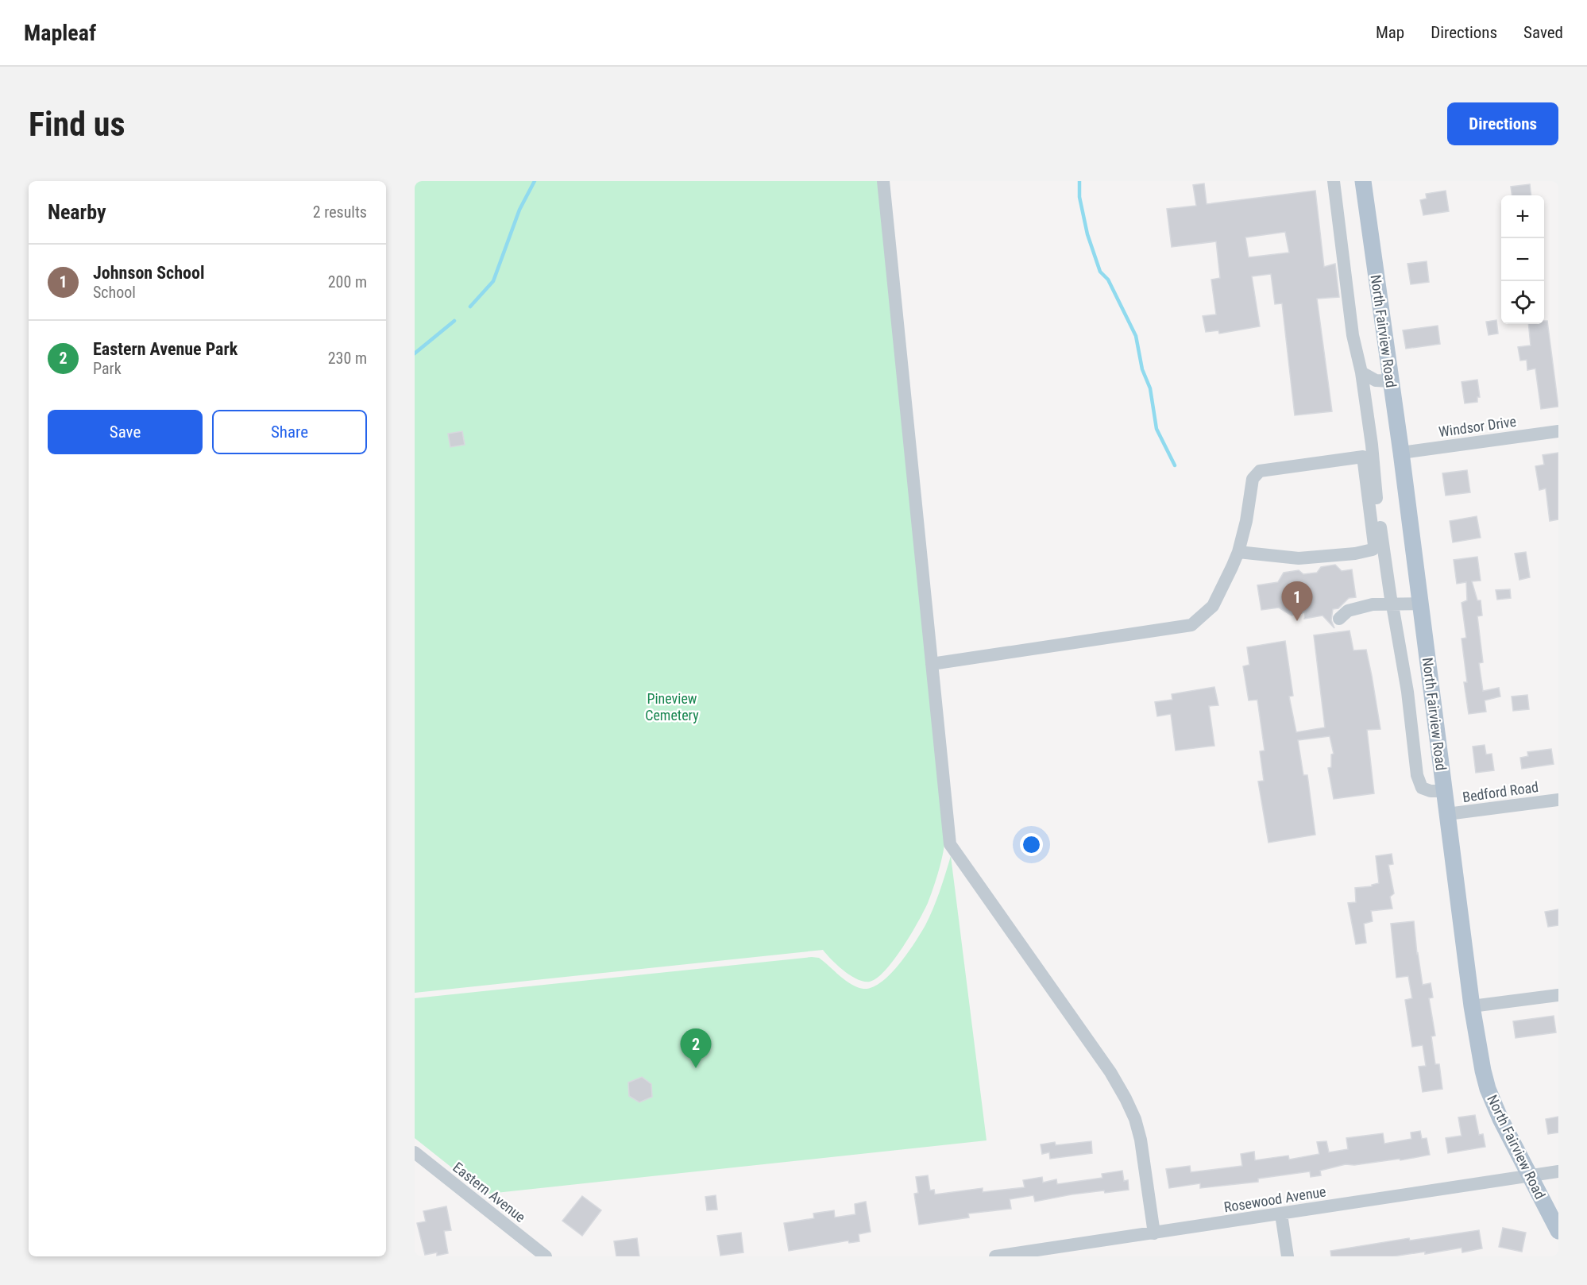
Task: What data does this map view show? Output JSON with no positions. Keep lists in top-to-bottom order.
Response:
{
  "streets": {
    "main road": ["North Fairview Road"],
    "street": [
      "Windsor Drive",
      "Bedford Road",
      "Eastern Avenue",
      "Rosewood Avenue"
    ]
  },
  "crossings": [
    ["North Fairview Road", "Windsor Drive"],
    ["North Fairview Road", "Bedford Road"],
    ["North Fairview Road", "Rosewood Avenue"]
  ],
  "parks": ["Pineview Cemetery"],
  "page": {
    "header": "Mapleaf",
    "nav": ["Map", "Directions", "Saved"],
    "buttons": [
      "Directions",
      ["Save", "Share"]
    ],
    "title": "Find us",
    "heading": ["Nearby", "2 results"],
    "map_buttons": ["+", "−"],
    "list": [
      {
        "mark": "1",
        "name": "Johnson School",
        "note": "School",
        "value": "200 m"
      },
      {
        "mark": "2",
        "name": "Eastern Avenue Park",
        "note": "Park",
        "value": "230 m"
      }
    ],
    "pins": ["1", "2"]
  }
}
